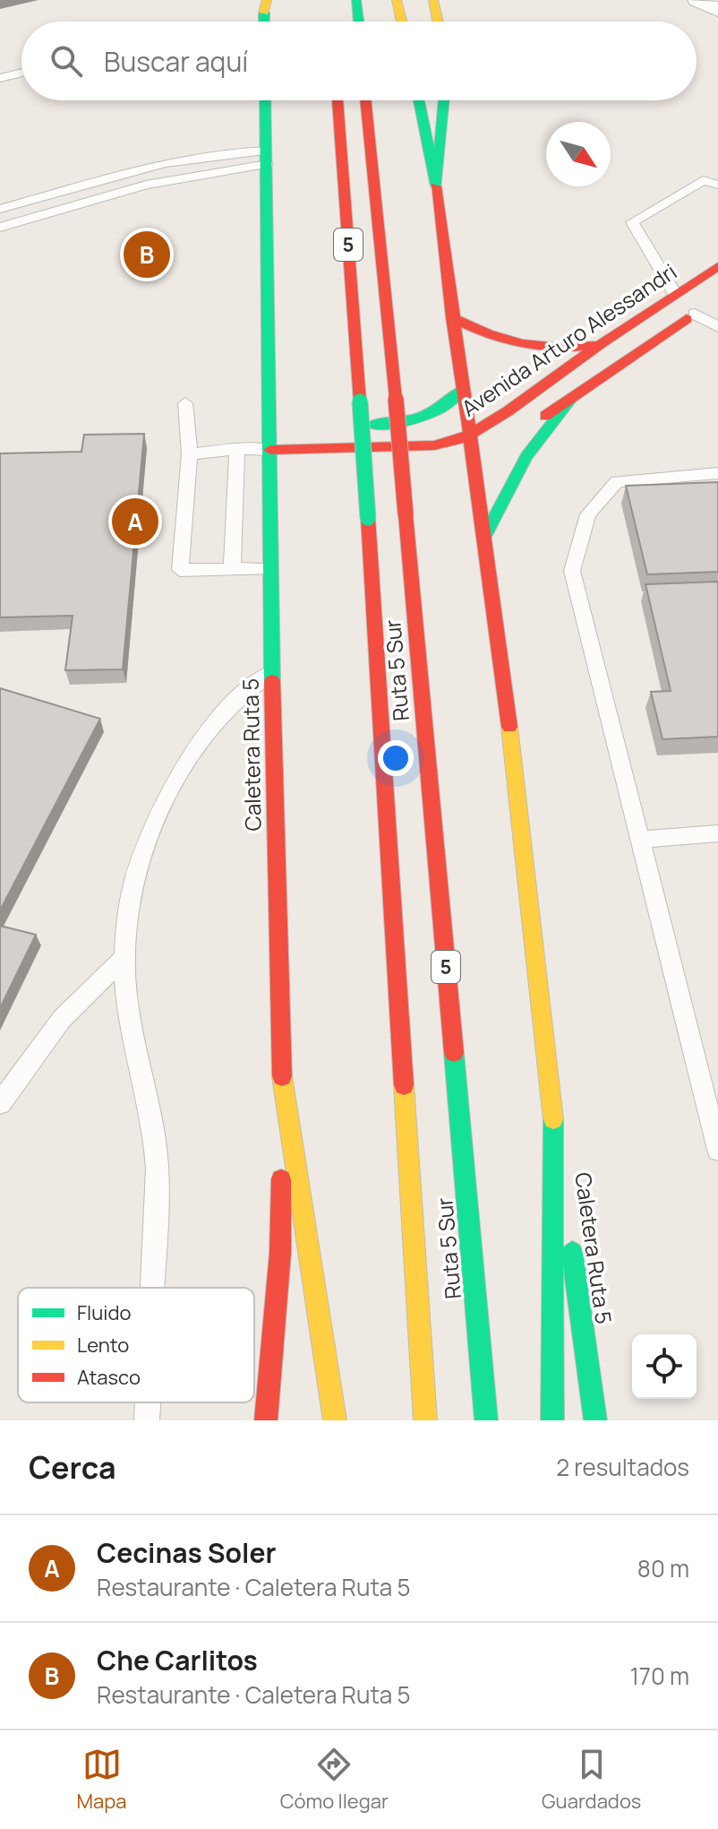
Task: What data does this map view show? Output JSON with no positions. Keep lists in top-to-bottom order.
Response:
{
  "streets": {
    "main road": [
      "5",
      "Avenida Arturo Alessandri",
      "Ruta 5 Sur",
      "Caletera Ruta 5"
    ]
  },
  "crossings": [
    ["Avenida Arturo Alessandri", "Caletera Ruta 5"]
  ],
  "legend": ["Fluido", "Lento", "Atasco"],
  "north": "bottom right",
  "page": {
    "search": "Buscar aquí",
    "pins": ["B", "A"],
    "heading": ["Cerca", "2 resultados"],
    "list": [
      {
        "mark": "A",
        "name": "Cecinas Soler",
        "note": "Restaurante · Caletera Ruta 5",
        "value": "80 m"
      },
      {
        "mark": "B",
        "name": "Che Carlitos",
        "note": "Restaurante · Caletera Ruta 5",
        "value": "170 m"
      }
    ],
    "nav": ["Mapa", "Cómo llegar", "Guardados"]
  }
}
